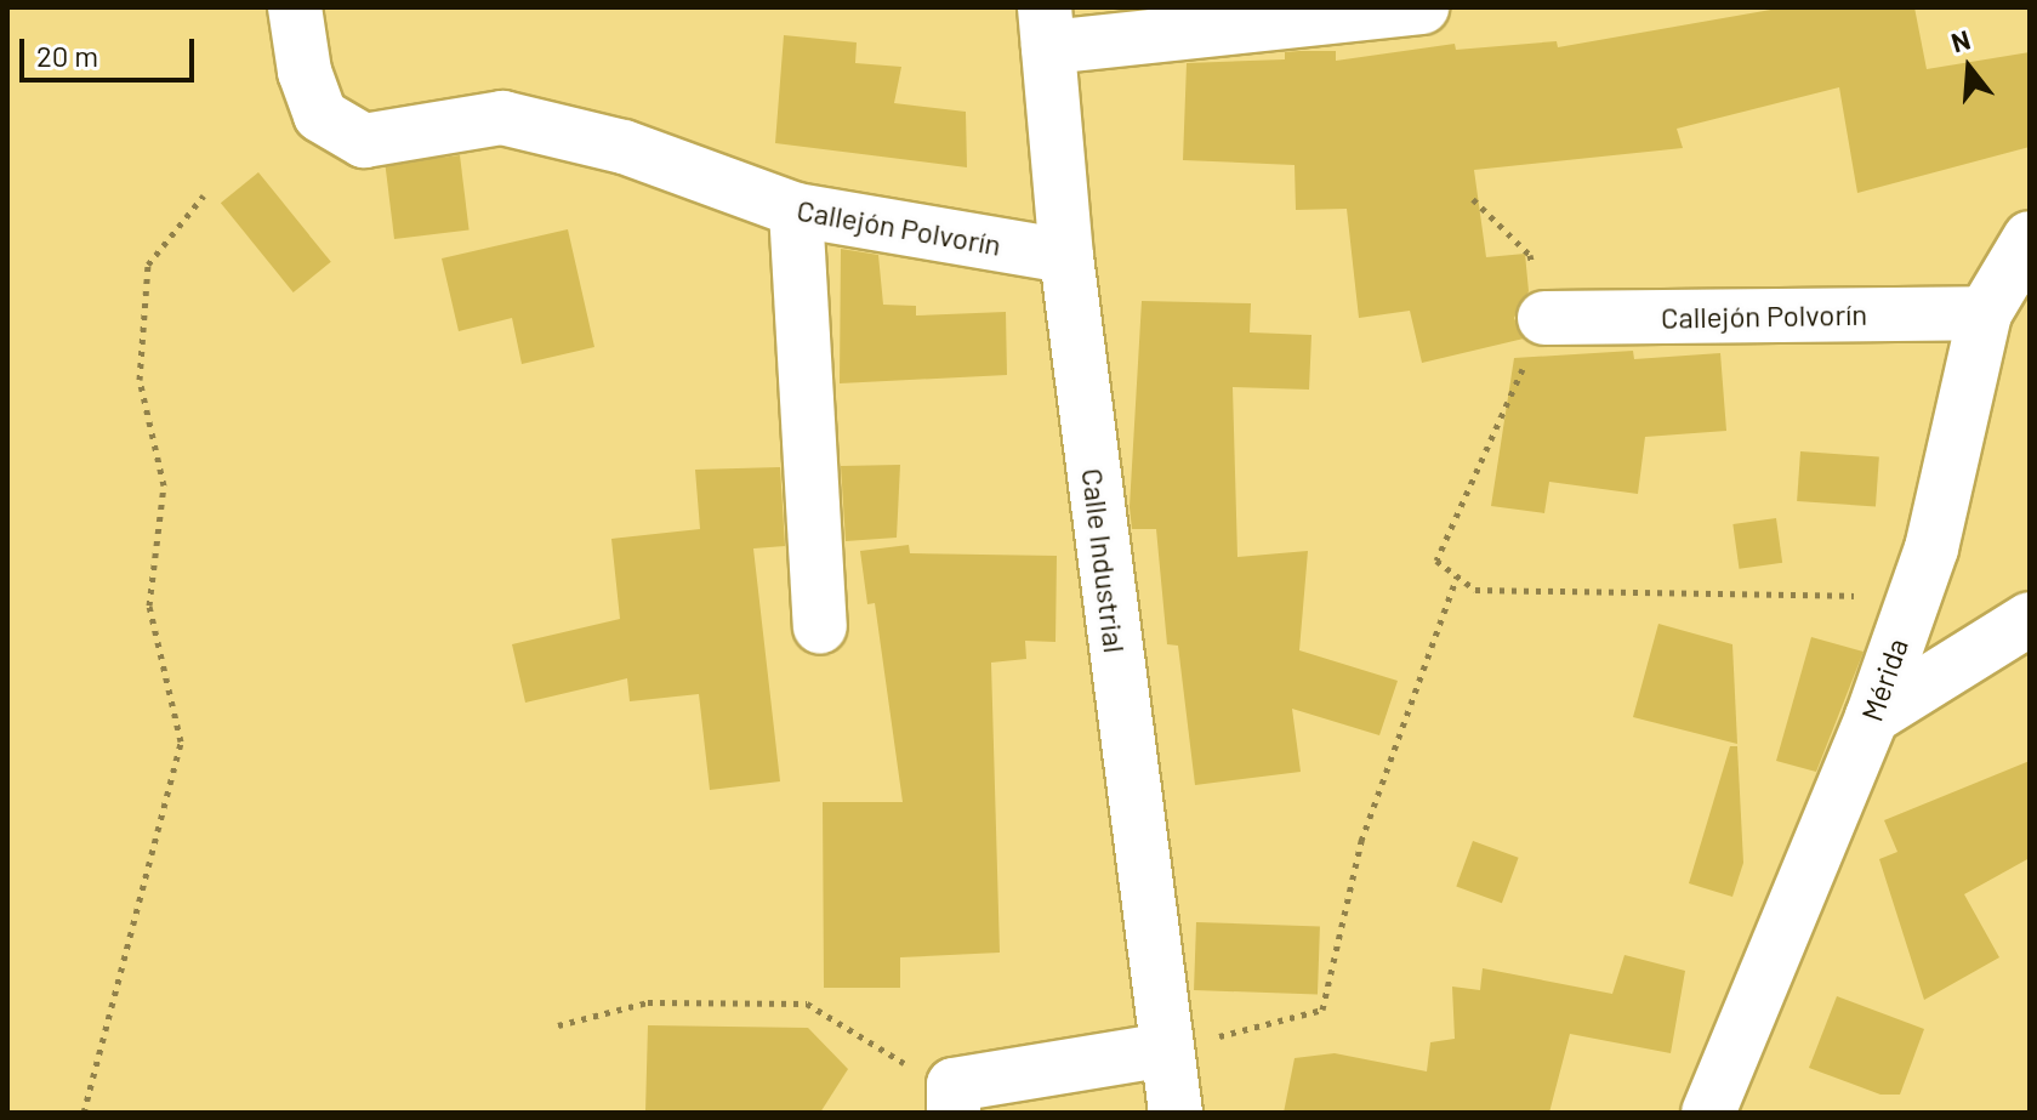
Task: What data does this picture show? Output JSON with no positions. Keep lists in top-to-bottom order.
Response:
{
  "streets": {
    "street": ["Callejón Polvorín", "Calle Industrial", "Mérida"]
  },
  "crossings": [
    ["Callejón Polvorín", "Calle Industrial"],
    ["Callejón Polvorín", "Mérida"]
  ],
  "scale_bar": "20 m",
  "north": "top"
}
